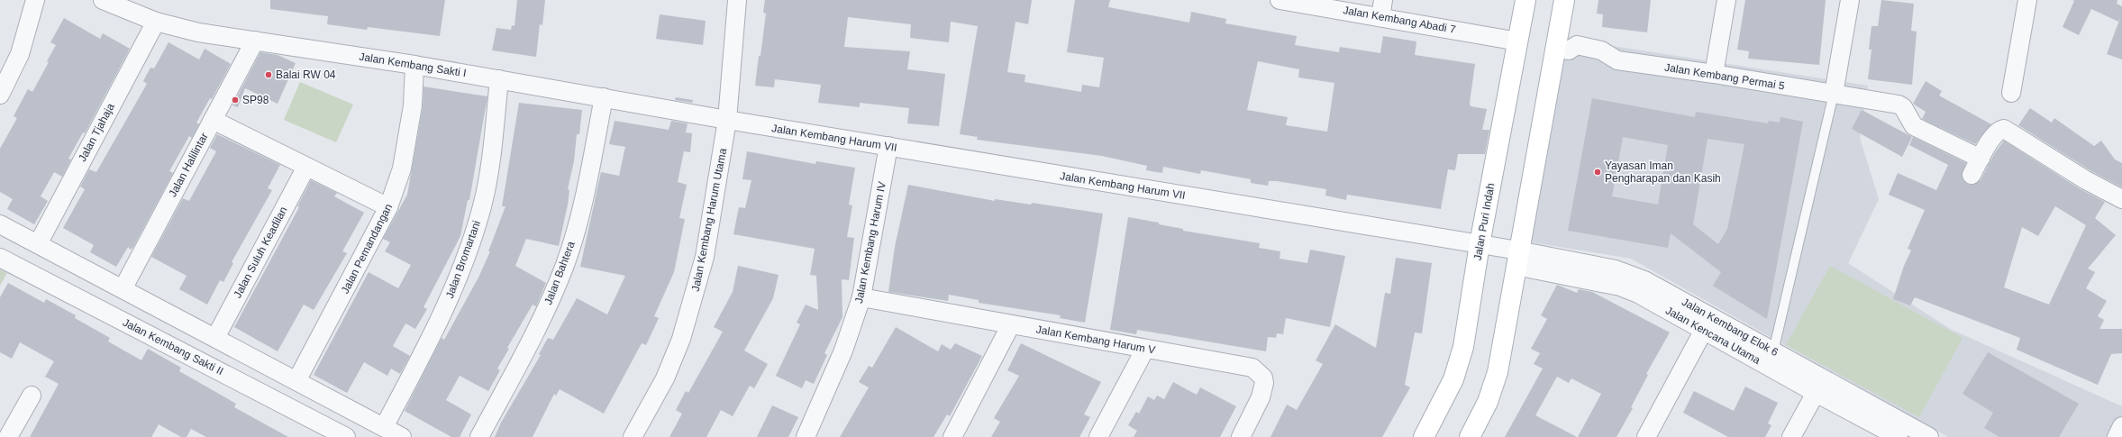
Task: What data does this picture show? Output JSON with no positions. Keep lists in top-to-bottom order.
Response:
{
  "streets": {
    "main road": ["Jalan Puri Indah"],
    "street": [
      "Jalan Kembang Abadi 7",
      "Jalan Kembang Sakti I",
      "Jalan Kembang Permai 5",
      "Jalan Tjahaja",
      "Jalan Kembang Harum VII",
      "Jalan Halilintar",
      "Jalan Kembang Harum Utama",
      "Jalan Kembang Harum IV",
      "Jalan Pemandangan",
      "Jalan Suluh Keadilan",
      "Jalan Bromartani",
      "Jalan Bahtera",
      "Jalan Kembang Elok 6",
      "Jalan Kencana Utama",
      "Jalan Kembang Harum V",
      "Jalan Kembang Sakti II"
    ]
  },
  "crossings": [
    ["Jalan Kembang Abadi 7", "Jalan Puri Indah"],
    ["Jalan Kembang Sakti I", "Jalan Tjahaja"],
    ["Jalan Kembang Sakti I", "Jalan Kembang Harum VII"],
    ["Jalan Kembang Sakti I", "Jalan Halilintar"],
    ["Jalan Kembang Sakti I", "Jalan Kembang Harum Utama"],
    ["Jalan Kembang Sakti I", "Jalan Pemandangan"],
    ["Jalan Kembang Sakti I", "Jalan Bromartani"],
    ["Jalan Kembang Sakti I", "Jalan Bahtera"],
    ["Jalan Kembang Harum VII", "Jalan Kembang Harum Utama"],
    ["Jalan Kembang Harum VII", "Jalan Puri Indah"],
    ["Jalan Kembang Harum VII", "Jalan Kembang Harum IV"],
    ["Jalan Kembang Harum VII", "Jalan Kembang Elok 6"],
    ["Jalan Kembang Harum IV", "Jalan Kembang Harum V"],
    ["Jalan Kembang Elok 6", "Jalan Kencana Utama"]
  ],
  "places": ["Balai RW 04", "SP98", "Yayasan Iman Pengharapan dan Kasih"]
}
